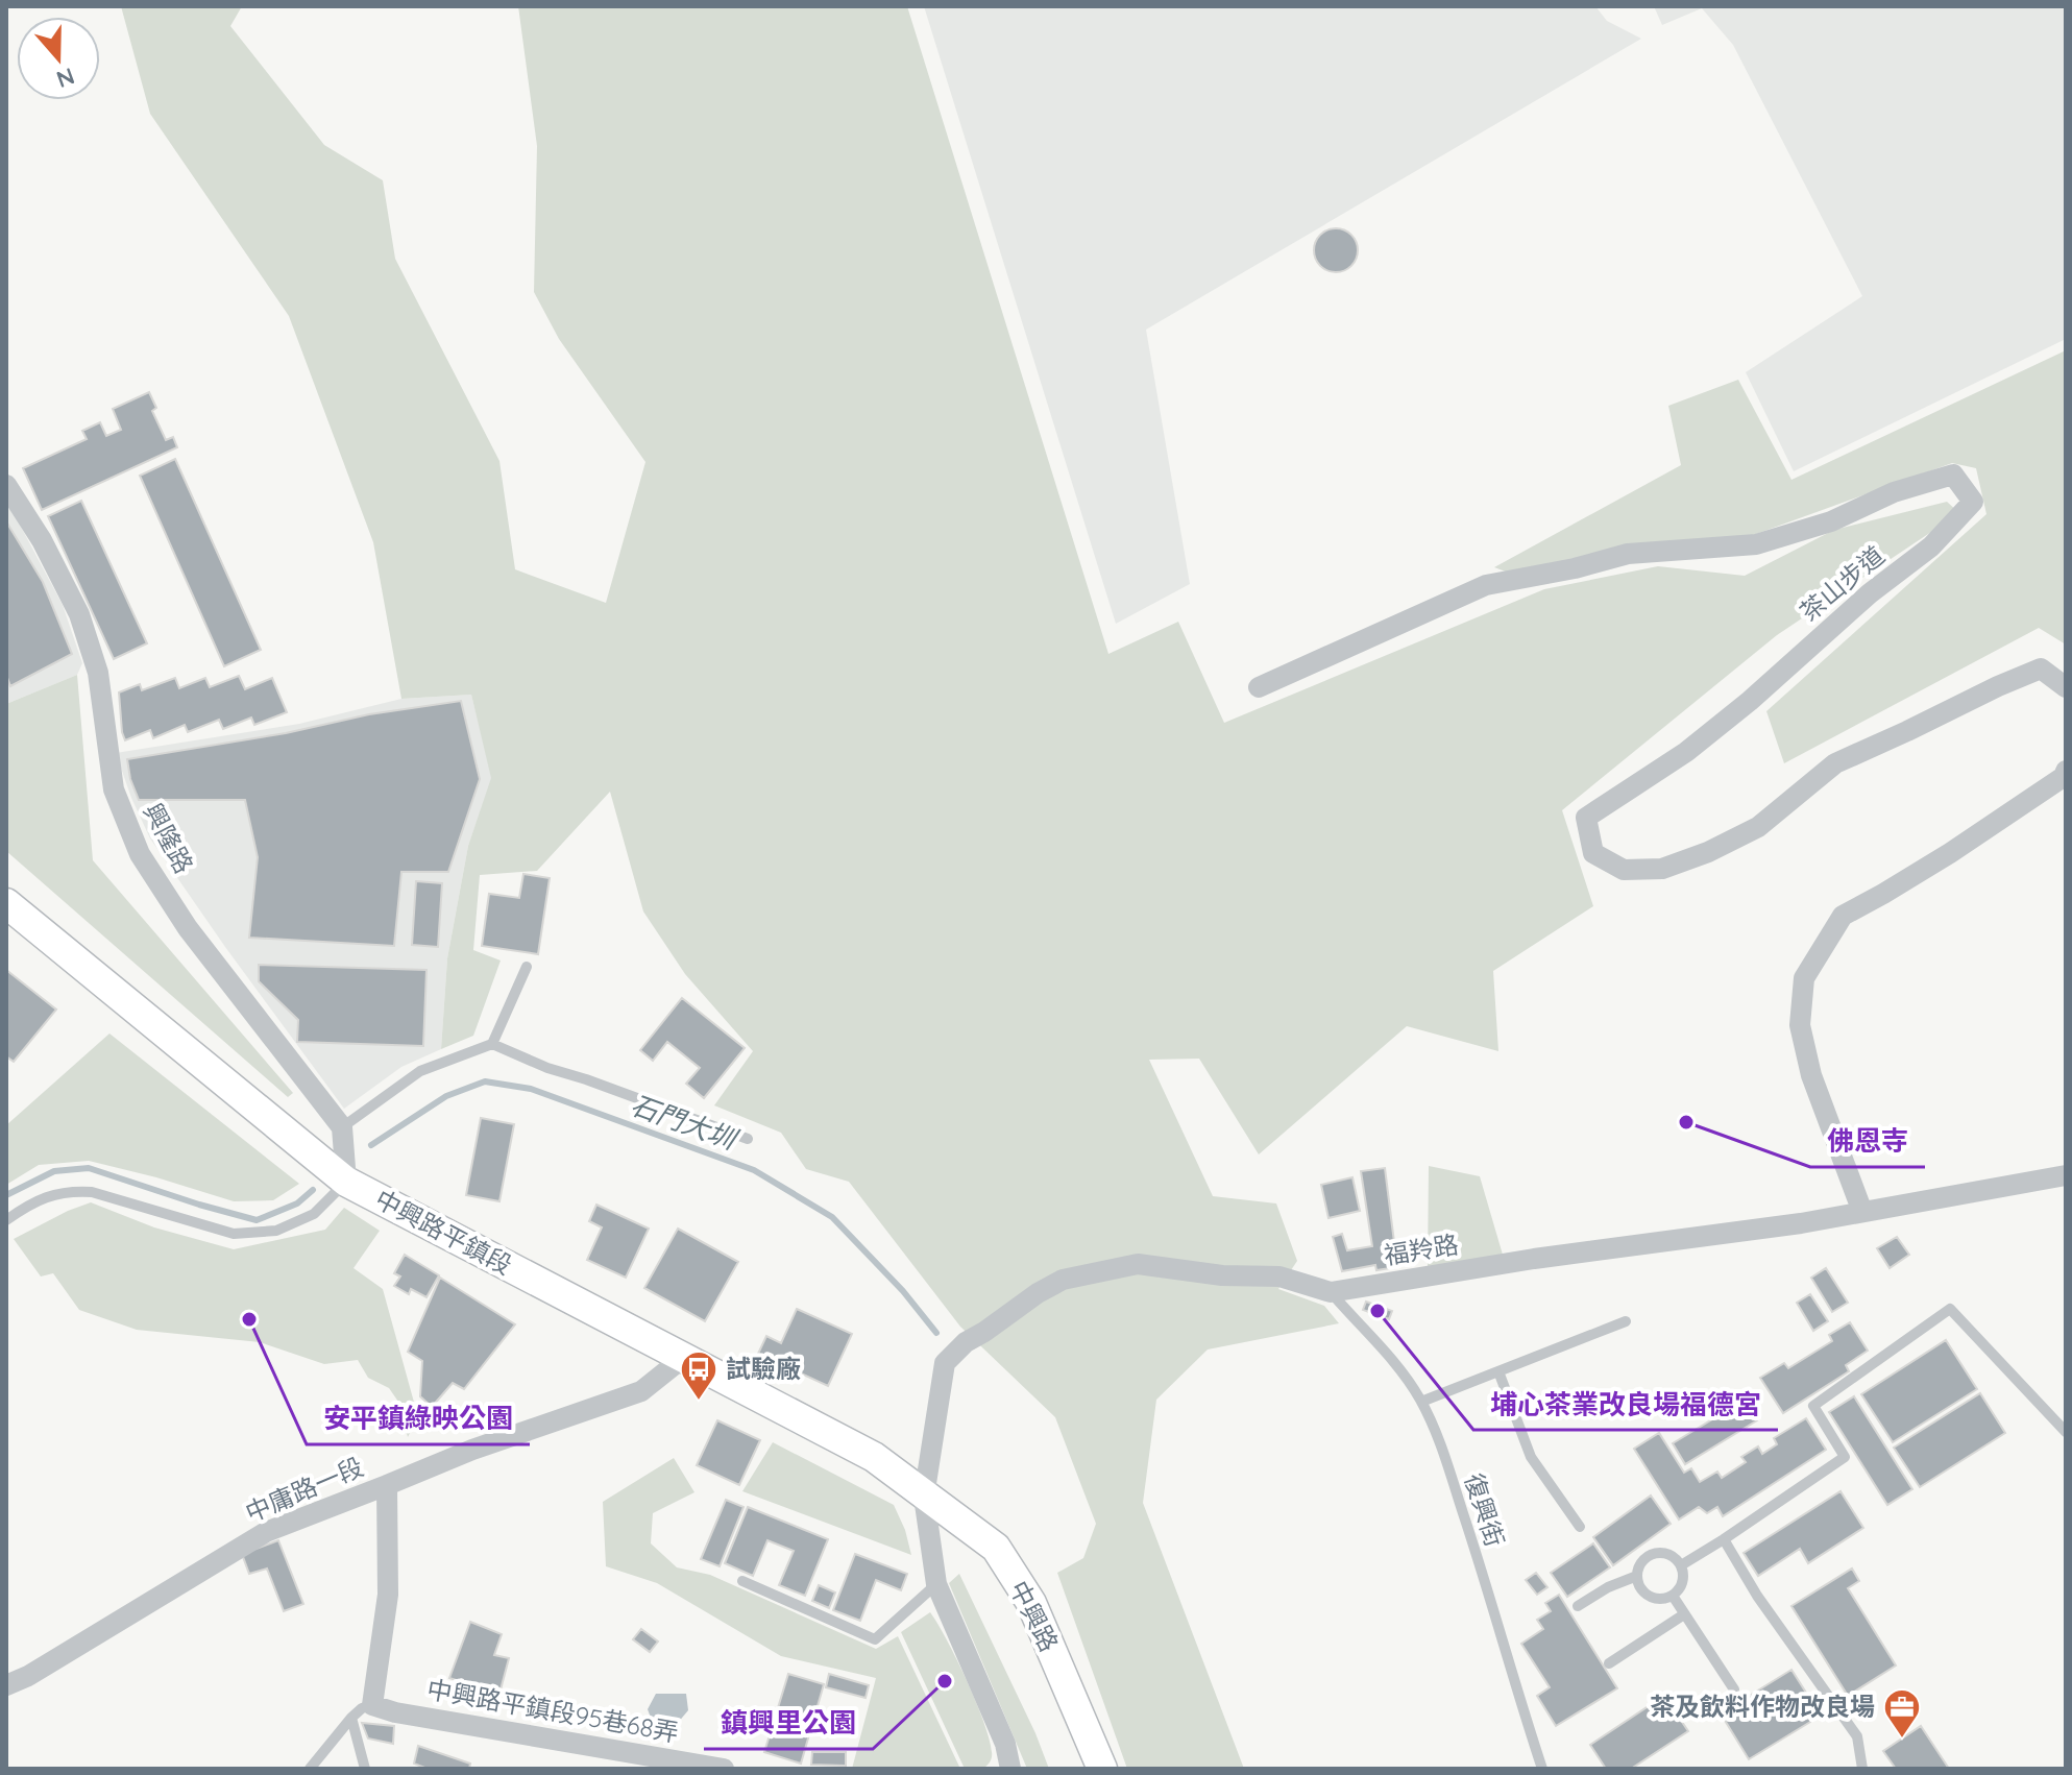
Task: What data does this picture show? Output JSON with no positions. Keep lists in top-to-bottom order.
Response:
{
  "streets": {
    "street": [
      "茶山步道",
      "興隆路",
      "中興路平鎮段",
      "福羚路",
      "中庸路一段",
      "中興路",
      "中興路平鎮段95巷68弄"
    ],
    "lane": ["復興街"]
  },
  "crossings": [
    ["中興路平鎮段", "福羚路"],
    ["中興路平鎮段", "中庸路一段"],
    ["中興路平鎮段", "中興路"],
    ["福羚路", "復興街"],
    ["福羚路", "中興路"]
  ],
  "water": ["石門大圳"],
  "places": {
    "other": [
      "佛恩寺",
      "埔心茶業改良場福德宮",
      "安平鎮綠映公園",
      "鎮興里公園"
    ],
    "bus stop": ["試驗廠"],
    "office": ["茶及飲料作物改良場"]
  },
  "north": "bottom"
}
